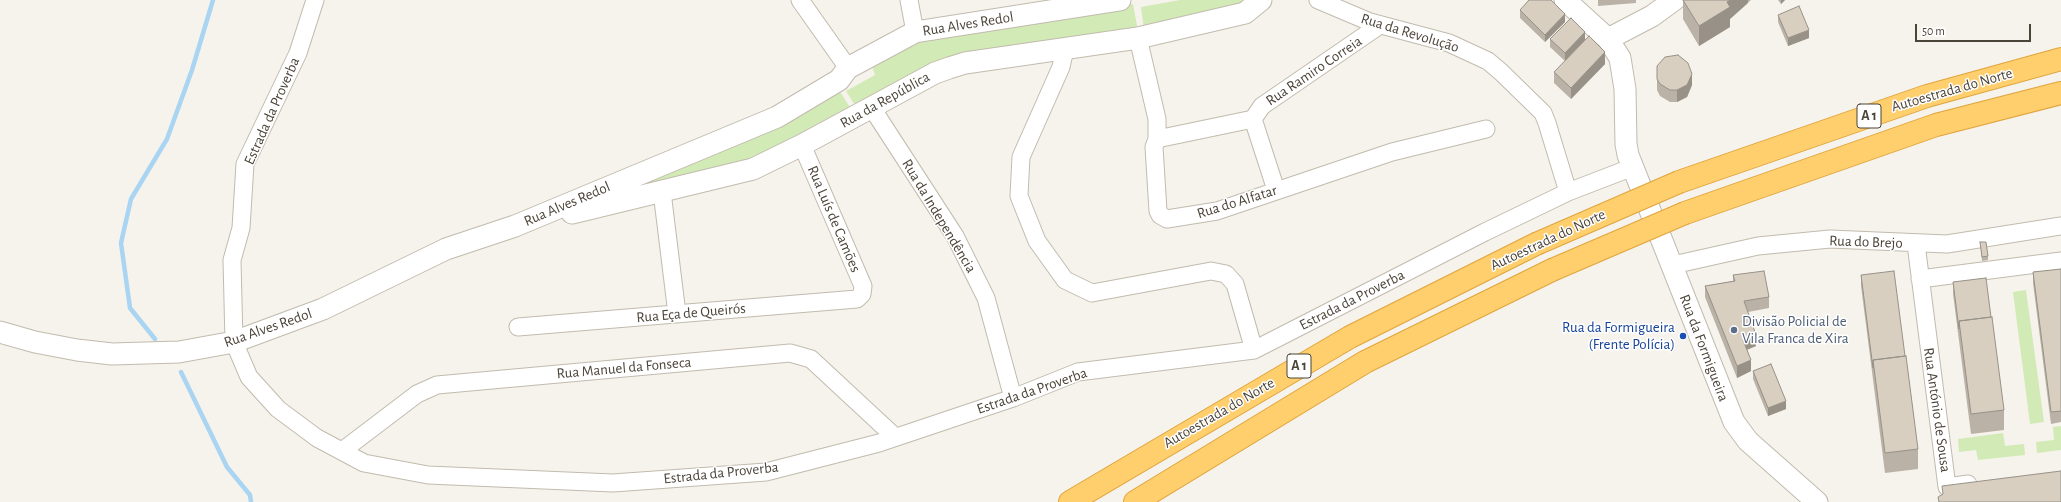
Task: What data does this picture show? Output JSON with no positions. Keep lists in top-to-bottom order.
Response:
{
  "streets": {
    "highway": ["Autoestrada do Norte", "A 1"],
    "street": [
      "Rua Alves Redol",
      "Rua da Revolução",
      "Rua Ramiro Correia",
      "Rua da República",
      "Estrada da Proverba",
      "Rua do Alfatar",
      "Rua da Independência",
      "Rua Luís de Camões",
      "Rua do Brejo",
      "Rua Eça de Queirós",
      "Rua da Formigueira",
      "Rua Manuel da Fonseca",
      "Rua António de Sousa"
    ]
  },
  "crossings": [
    ["Rua Alves Redol", "Rua da República"],
    ["Rua Alves Redol", "Estrada da Proverba"],
    ["Rua da Revolução", "Rua Ramiro Correia"],
    ["Rua da Revolução", "Estrada da Proverba"],
    ["Rua Ramiro Correia", "Rua do Alfatar"],
    ["Rua da República", "Rua do Alfatar"],
    ["Rua da República", "Rua da Independência"],
    ["Rua da República", "Rua Luís de Camões"],
    ["Estrada da Proverba", "Rua da Independência"],
    ["Estrada da Proverba", "Rua da Formigueira"],
    ["Estrada da Proverba", "Rua Manuel da Fonseca"],
    ["Rua Luís de Camões", "Rua Eça de Queirós"],
    ["Rua do Brejo", "Rua da Formigueira"],
    ["Rua do Brejo", "Rua António de Sousa"]
  ],
  "places": ["Divisão Policial de Vila Franca de Xira", "Rua da Formigueira (Frente Polícia)"],
  "scale_bar": "50 m"
}
